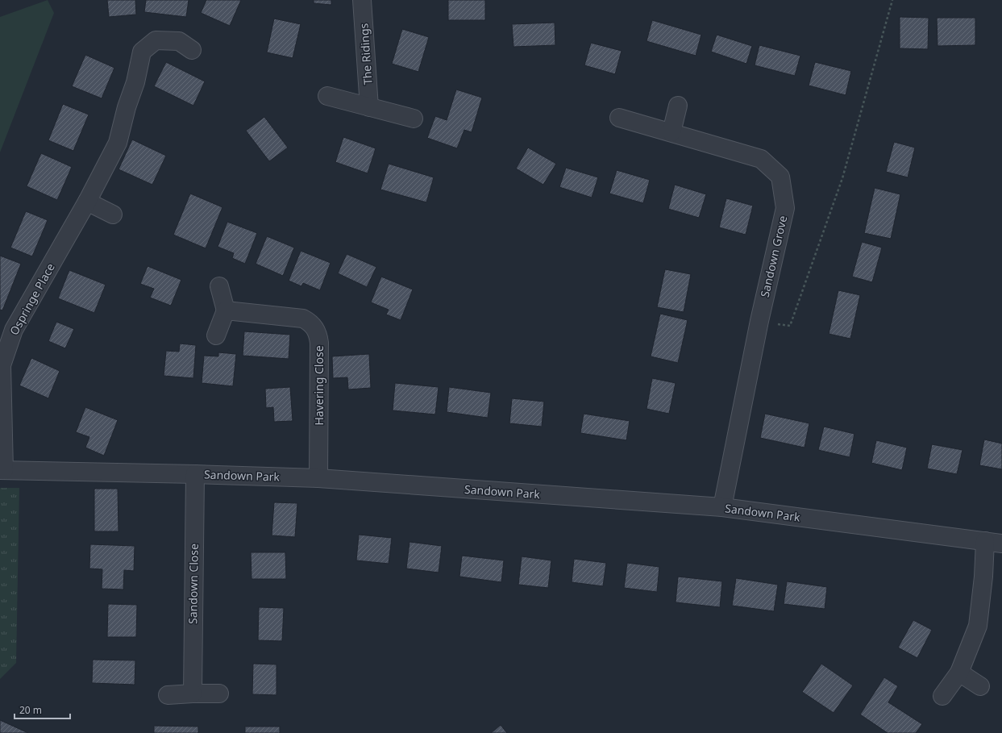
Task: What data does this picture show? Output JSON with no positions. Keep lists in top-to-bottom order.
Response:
{
  "streets": {
    "street": [
      "The Ridings",
      "Sandown Grove",
      "Ospringe Place",
      "Havering Close",
      "Sandown Park",
      "Sandown Close"
    ]
  },
  "crossings": [
    ["Sandown Grove", "Sandown Park"],
    ["Ospringe Place", "Sandown Park"],
    ["Havering Close", "Sandown Park"],
    ["Sandown Park", "Sandown Close"]
  ],
  "scale_bar": "20 m"
}
